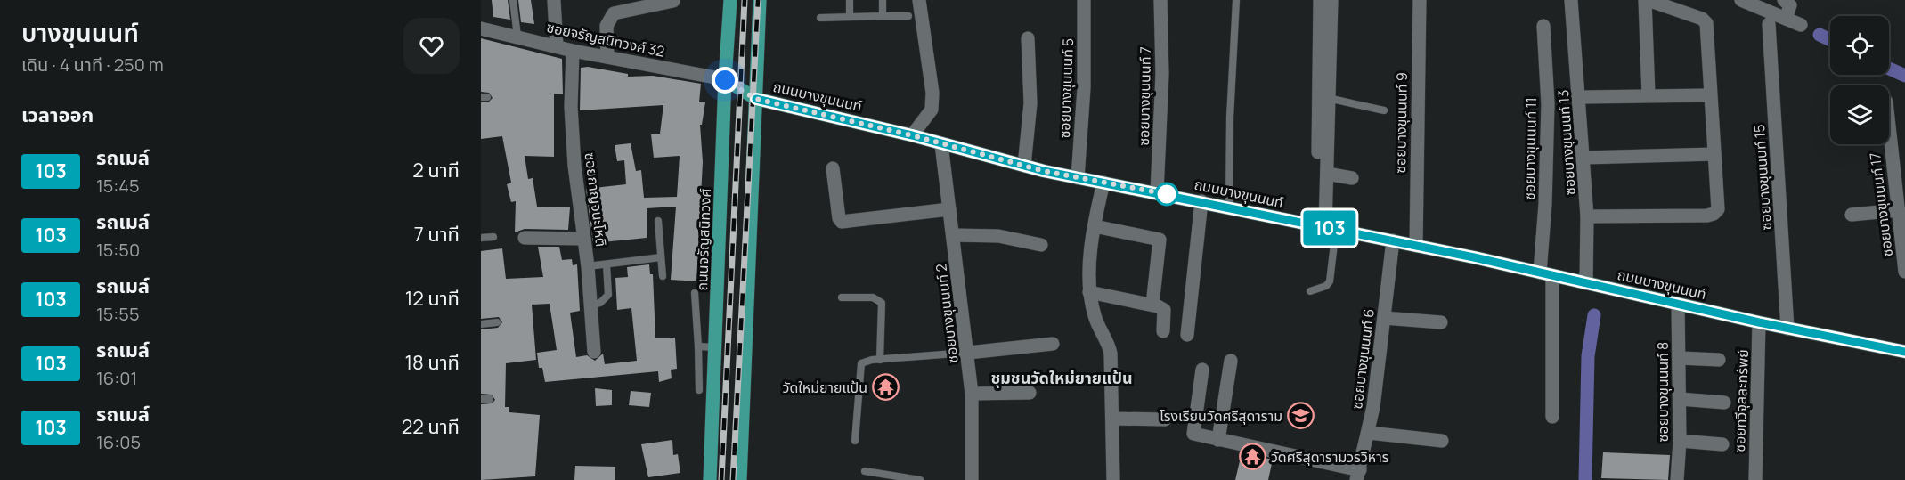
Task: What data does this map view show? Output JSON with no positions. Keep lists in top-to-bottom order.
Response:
{
  "streets": {
    "main road": ["ถนนจรัญสนิทวงศ์"],
    "street": [
      "ซอยจรัญสนิทวงศ์ 32",
      "ซอยบางขุนนนท์ 5",
      "ถนนบางขุนนนท์",
      "ซอยบางขุนนนท์ 7",
      "ซอยบางขุนนนท์ 9",
      "ซอยบางขุนนนท์ 13",
      "ซอยบางขุนนนท์ 11",
      "ซอยบางขุนนนท์ 15",
      "ซอยกาญจนะโหติ",
      "ซอยบางขุนนนท์ 17",
      "ซอยบางขุนนนท์ 2",
      "ซอยบางขุนนนท์ 6",
      "ซอยบางขุนนนท์ 8",
      "ซอยทวีจุลละทรัพย์"
    ]
  },
  "crossings": [
    ["ซอยจรัญสนิทวงศ์ 32", "ซอยกาญจนะโหติ"],
    ["ซอยจรัญสนิทวงศ์ 32", "ถนนจรัญสนิทวงศ์"],
    ["ซอยบางขุนนนท์ 5", "ถนนบางขุนนนท์"],
    ["ถนนบางขุนนนท์", "ซอยบางขุนนนท์ 7"],
    ["ถนนบางขุนนนท์", "ซอยบางขุนนนท์ 9"],
    ["ถนนบางขุนนนท์", "ซอยบางขุนนนท์ 13"],
    ["ถนนบางขุนนนท์", "ซอยบางขุนนนท์ 11"],
    ["ถนนบางขุนนนท์", "ซอยบางขุนนนท์ 15"],
    ["ถนนบางขุนนนท์", "ซอยบางขุนนนท์ 2"],
    ["ถนนบางขุนนนท์", "ซอยบางขุนนนท์ 6"],
    ["ถนนบางขุนนนท์", "ซอยบางขุนนนท์ 8"],
    ["ถนนบางขุนนนท์", "ซอยทวีจุลละทรัพย์"]
  ],
  "districts": ["ชุมชนวัดใหม่ยายแป้น"],
  "places": {
    "temple": ["วัดใหม่ยายแป้น", "วัดศรีสุดารามวรวิหาร"],
    "school or university": ["โรงเรียนวัดศรีสุดาราม"]
  },
  "lines": ["bus line 103"],
  "page": {
    "heading": [
      ["บางขุนนนท์", "เดิน · 4 นาที · 250 m"],
      "เวลาออก"
    ],
    "on_map": "103",
    "list": [
      {
        "mark": "103",
        "name": "รถเมล์",
        "note": "15:45",
        "value": "2 นาที"
      },
      {
        "mark": "103",
        "name": "รถเมล์",
        "note": "15:50",
        "value": "7 นาที"
      },
      {
        "mark": "103",
        "name": "รถเมล์",
        "note": "15:55",
        "value": "12 นาที"
      },
      {
        "mark": "103",
        "name": "รถเมล์",
        "note": "16:01",
        "value": "18 นาที"
      },
      {
        "mark": "103",
        "name": "รถเมล์",
        "note": "16:05",
        "value": "22 นาที"
      }
    ]
  }
}
